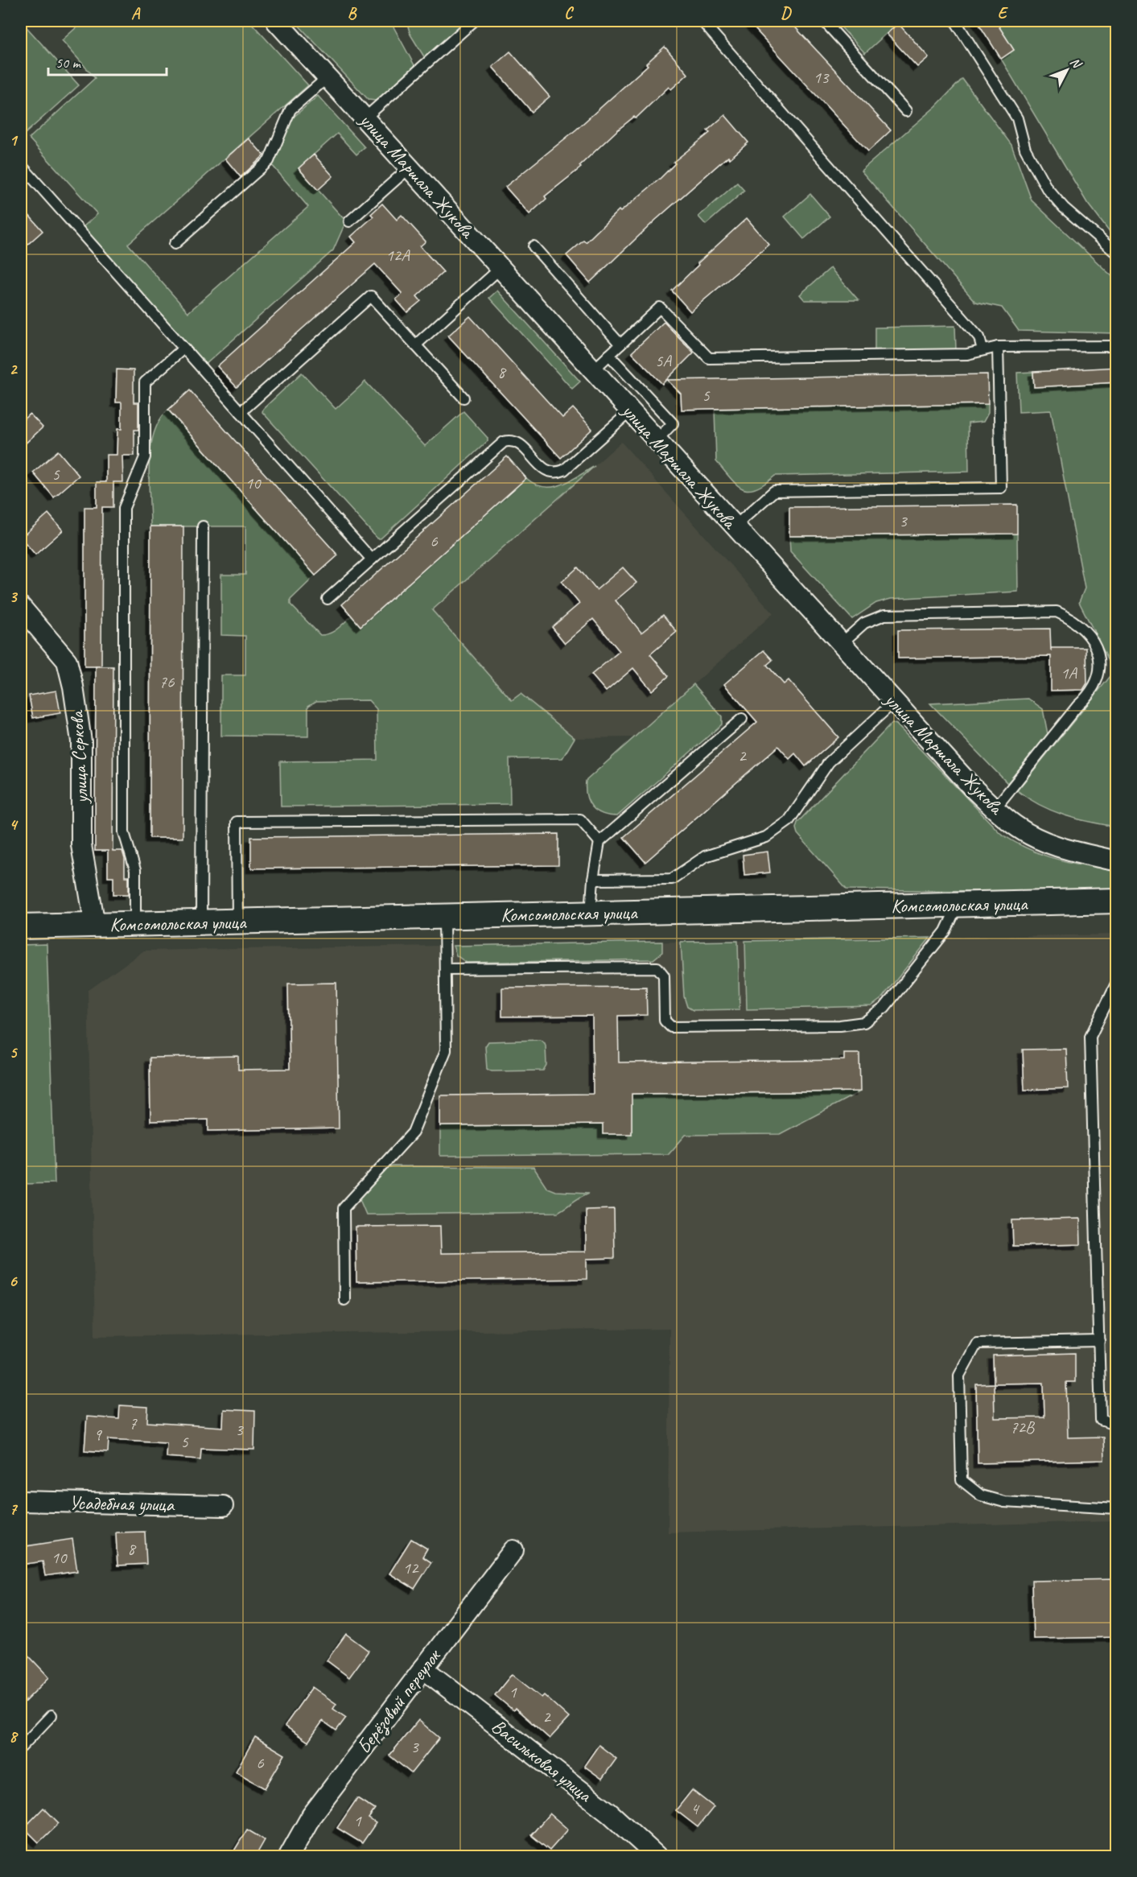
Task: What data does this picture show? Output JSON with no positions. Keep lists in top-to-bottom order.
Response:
{
  "streets": {
    "street": [
      "улица Маршала Жукова",
      "улица Серкова",
      "Комсомольская улица",
      "Усадебная улица",
      "Берёзовый переулок",
      "Васильковая улица"
    ]
  },
  "crossings": [
    ["улица Серкова", "Комсомольская улица"],
    ["Берёзовый переулок", "Васильковая улица"]
  ],
  "house_numbers": [
    "13",
    "12А",
    "5А",
    "8",
    "5",
    "5",
    "10",
    "3",
    "6",
    "1А",
    "76",
    "2",
    "7",
    "72В",
    "3",
    "9",
    "5",
    "8",
    "10",
    "12",
    "1",
    "2",
    "3",
    "6",
    "4",
    "1"
  ],
  "scale_bar": "50 m",
  "north": "top right",
  "grid": {
    "columns": [
      "A",
      "B",
      "C",
      "D",
      "E"
    ],
    "rows": [
      "1",
      "2",
      "3",
      "4",
      "5",
      "6",
      "7",
      "8"
    ]
  }
}
